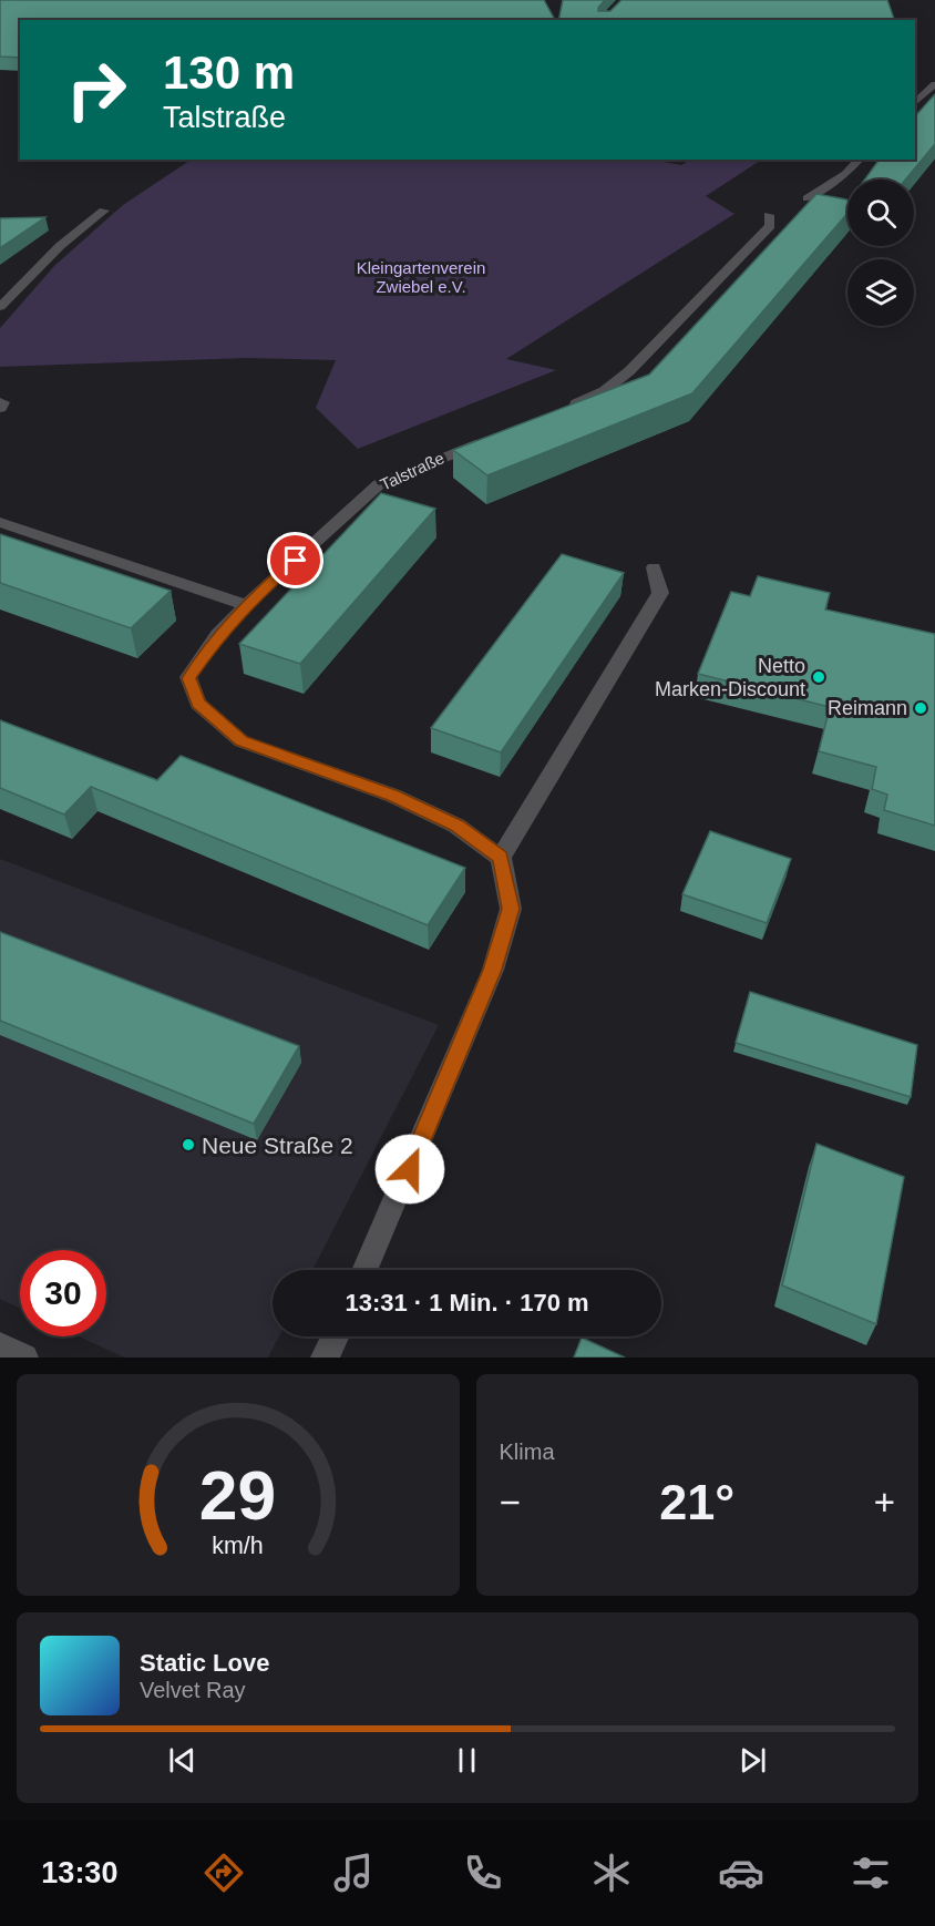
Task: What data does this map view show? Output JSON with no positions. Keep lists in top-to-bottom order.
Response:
{
  "streets": {
    "street": ["Talstraße"]
  },
  "parks": ["Kleingartenverein Zwiebel e.V."],
  "places": ["Netto Marken-Discount", "Reimann", "Neue Straße 2"],
  "page": {
    "turn": ["130 m", "Talstraße"],
    "limit": "30",
    "trip": "13:31 · 1 Min. · 170 m",
    "tile": "Klima",
    "heat": ["−", "21°", "+"],
    "song": ["Static Love", "Velvet Ray"],
    "tabs": "13:30",
    "gauge": ["29", "km/h"]
  }
}
